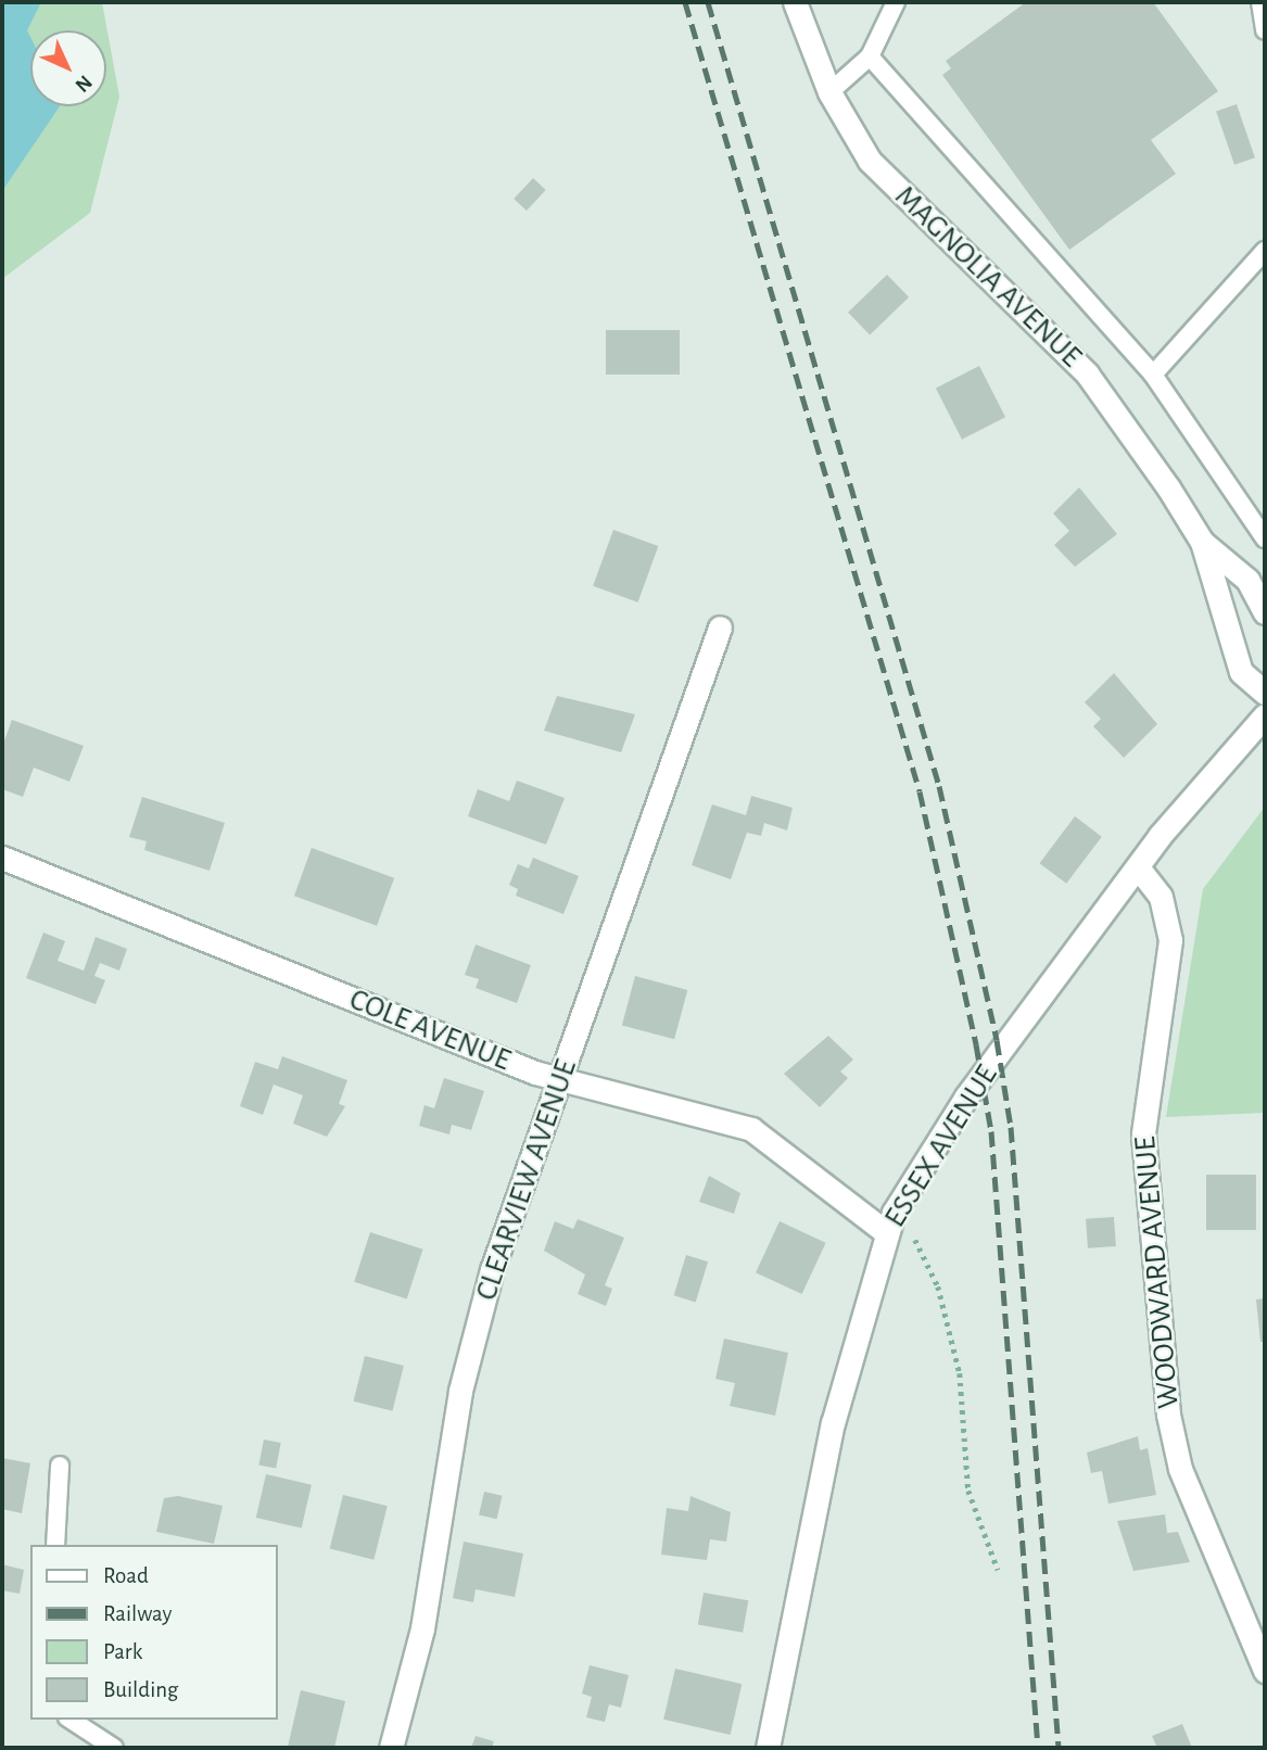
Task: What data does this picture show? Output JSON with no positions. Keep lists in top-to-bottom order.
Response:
{
  "streets": {
    "street": [
      "MAGNOLIA AVENUE",
      "COLE AVENUE",
      "ESSEX AVENUE",
      "CLEARVIEW AVENUE",
      "WOODWARD AVENUE"
    ]
  },
  "crossings": [
    ["COLE AVENUE", "ESSEX AVENUE"],
    ["COLE AVENUE", "CLEARVIEW AVENUE"],
    ["ESSEX AVENUE", "WOODWARD AVENUE"]
  ],
  "legend": [
    "Road",
    "Railway",
    "Park",
    "Building"
  ],
  "north": "bottom right"
}
